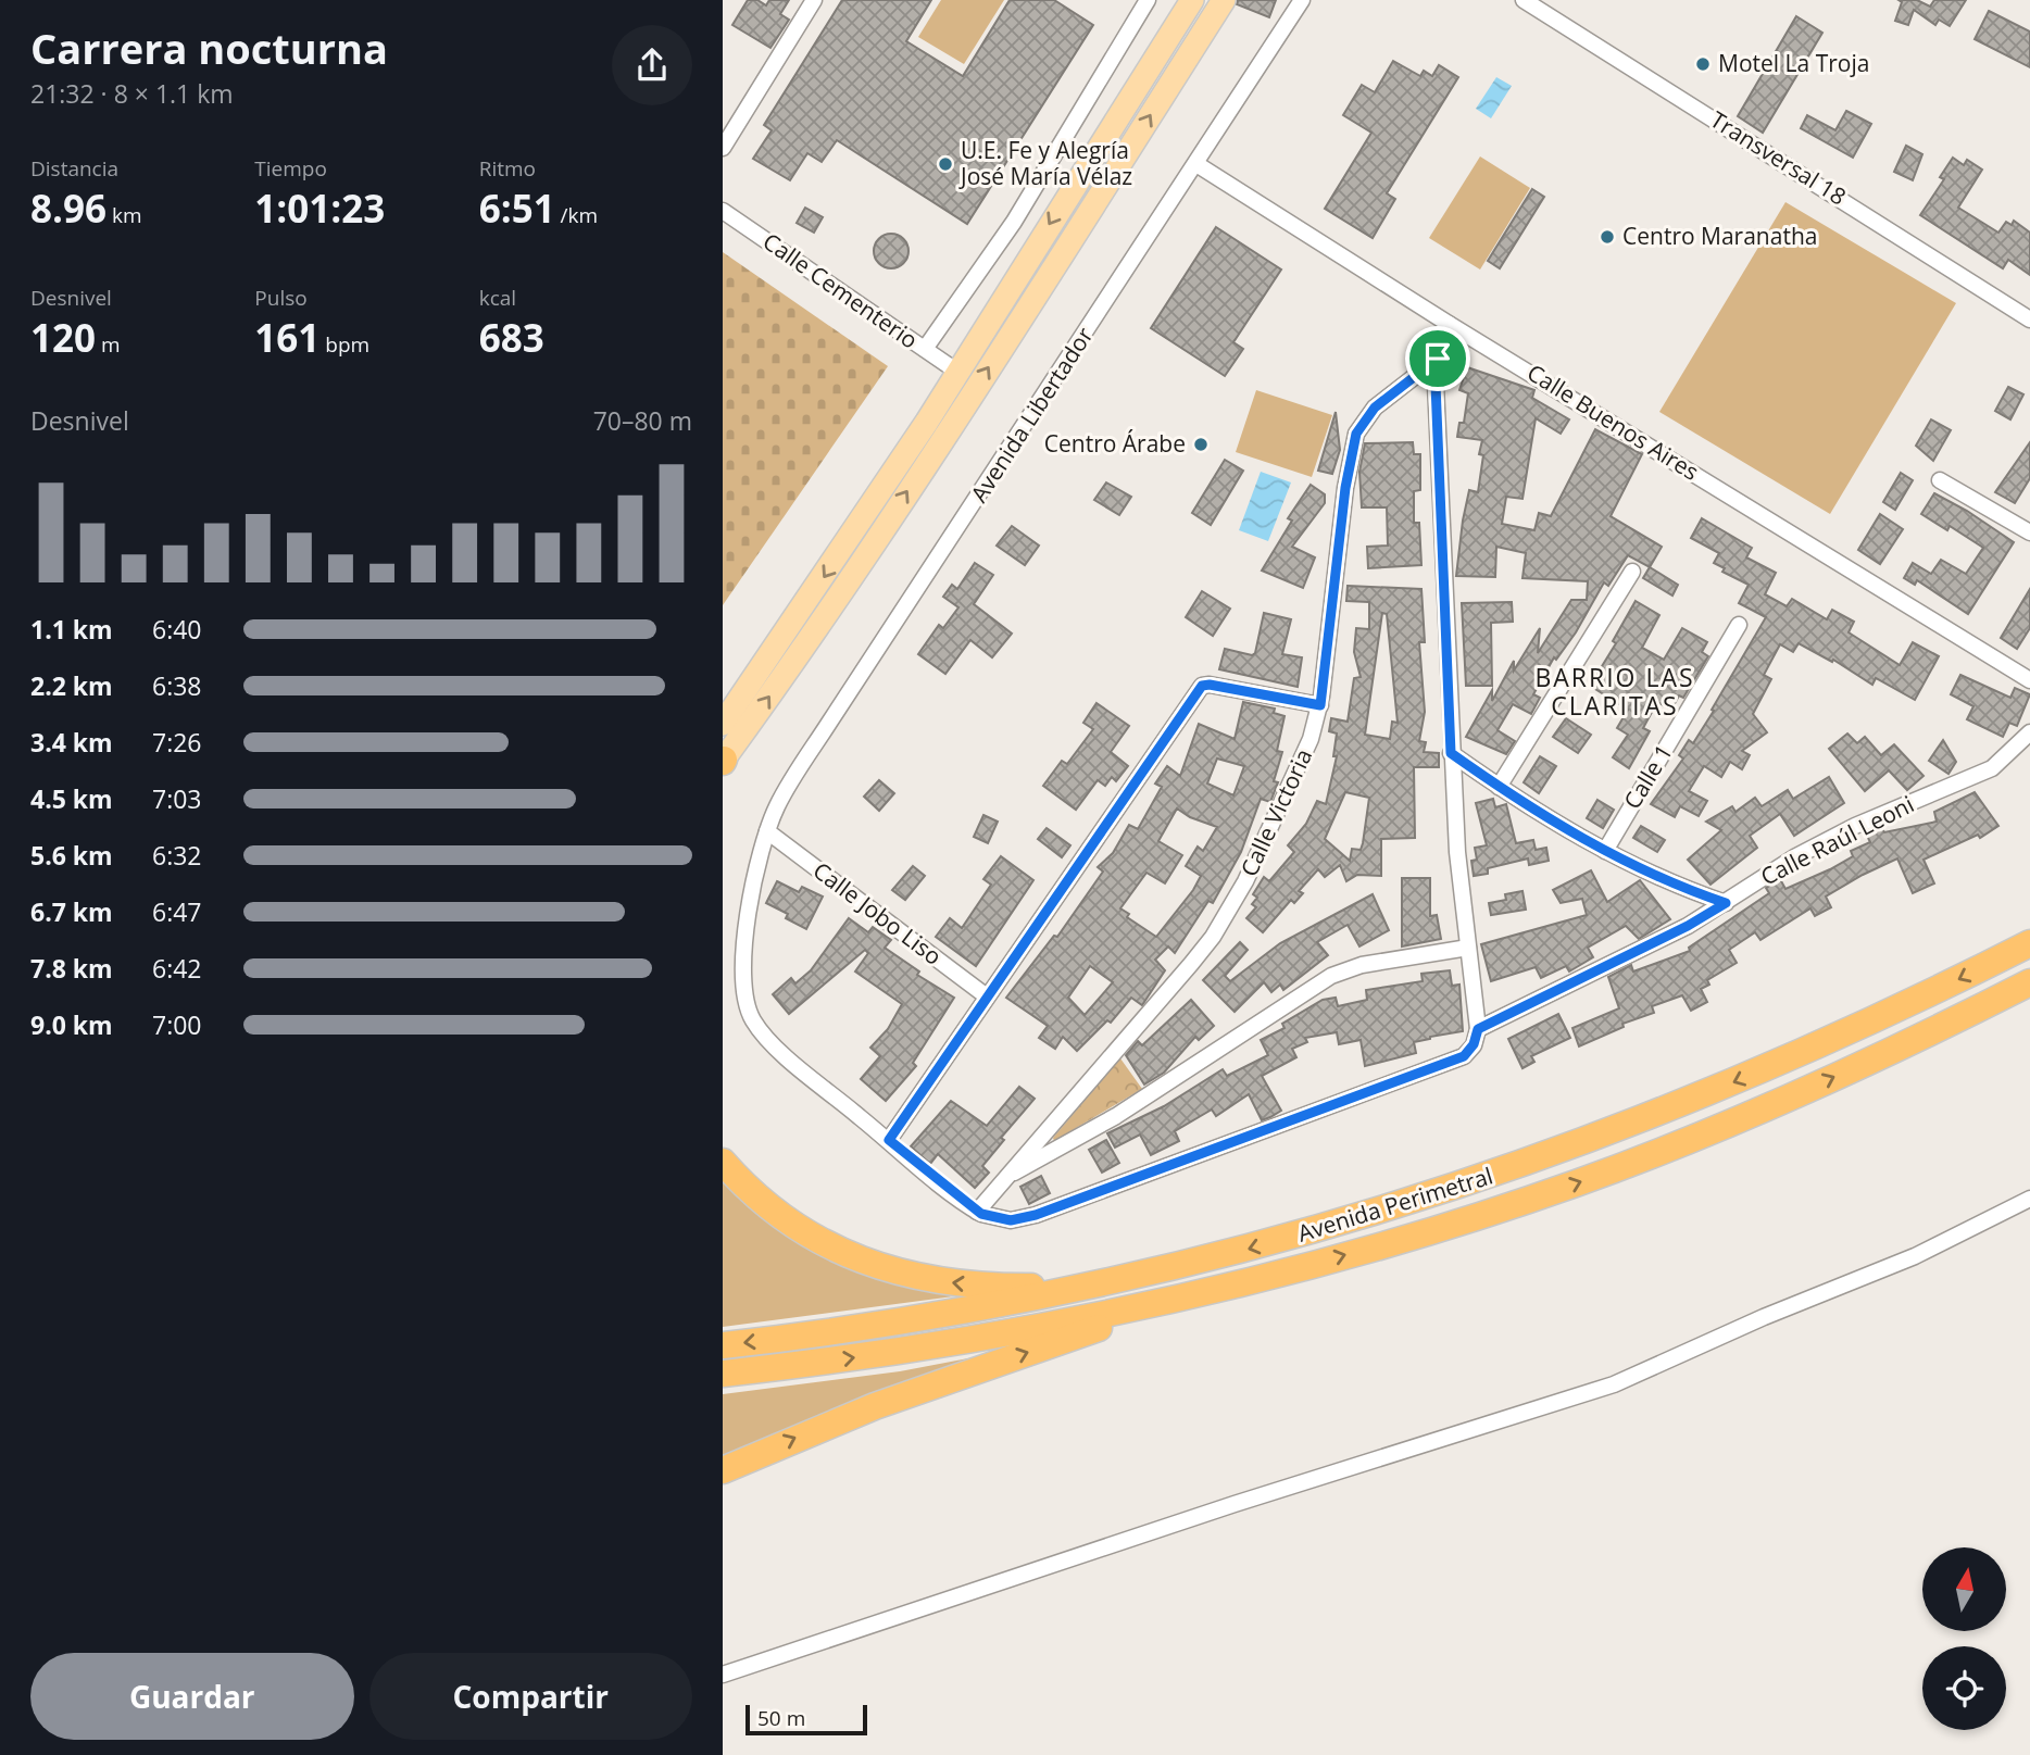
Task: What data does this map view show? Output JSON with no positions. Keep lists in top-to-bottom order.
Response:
{
  "streets": {
    "highway": ["Avenida Perimetral"],
    "street": [
      "Transversal 18",
      "Calle Cementerio",
      "Avenida Libertador",
      "Calle Buenos Aires",
      "Calle 1",
      "Calle Victoria",
      "Calle Raúl Leoni",
      "Calle Jobo Liso"
    ]
  },
  "crossings": [
    ["Avenida Libertador", "Calle Buenos Aires"],
    ["Avenida Libertador", "Calle Victoria"],
    ["Avenida Libertador", "Calle Jobo Liso"]
  ],
  "districts": ["BARRIO LAS CLARITAS"],
  "places": [
    "Motel La Troja",
    "U.E. Fe y Alegría José María Vélaz",
    "Centro Maranatha",
    "Centro Árabe"
  ],
  "scale_bar": "50 m",
  "north": "top",
  "page": {
    "heading": ["Carrera nocturna", "21:32 · 8 × 1.1 km"],
    "stats": [
      ["Distancia", "8.96 km"],
      ["Tiempo", "1:01:23"],
      ["Ritmo", "6:51 /km"],
      ["Desnivel", "120 m"],
      ["Pulso", "161 bpm"],
      ["kcal", "683"]
    ],
    "chart": ["Desnivel", "70–80 m"],
    "list": [
      {
        "name": "1.1 km",
        "note": "6:40"
      },
      {
        "name": "2.2 km",
        "note": "6:38"
      },
      {
        "name": "3.4 km",
        "note": "7:26"
      },
      {
        "name": "4.5 km",
        "note": "7:03"
      },
      {
        "name": "5.6 km",
        "note": "6:32"
      },
      {
        "name": "6.7 km",
        "note": "6:47"
      },
      {
        "name": "7.8 km",
        "note": "6:42"
      },
      {
        "name": "9.0 km",
        "note": "7:00"
      }
    ],
    "buttons": ["Guardar", "Compartir"],
    "scale": "50 m"
  }
}
